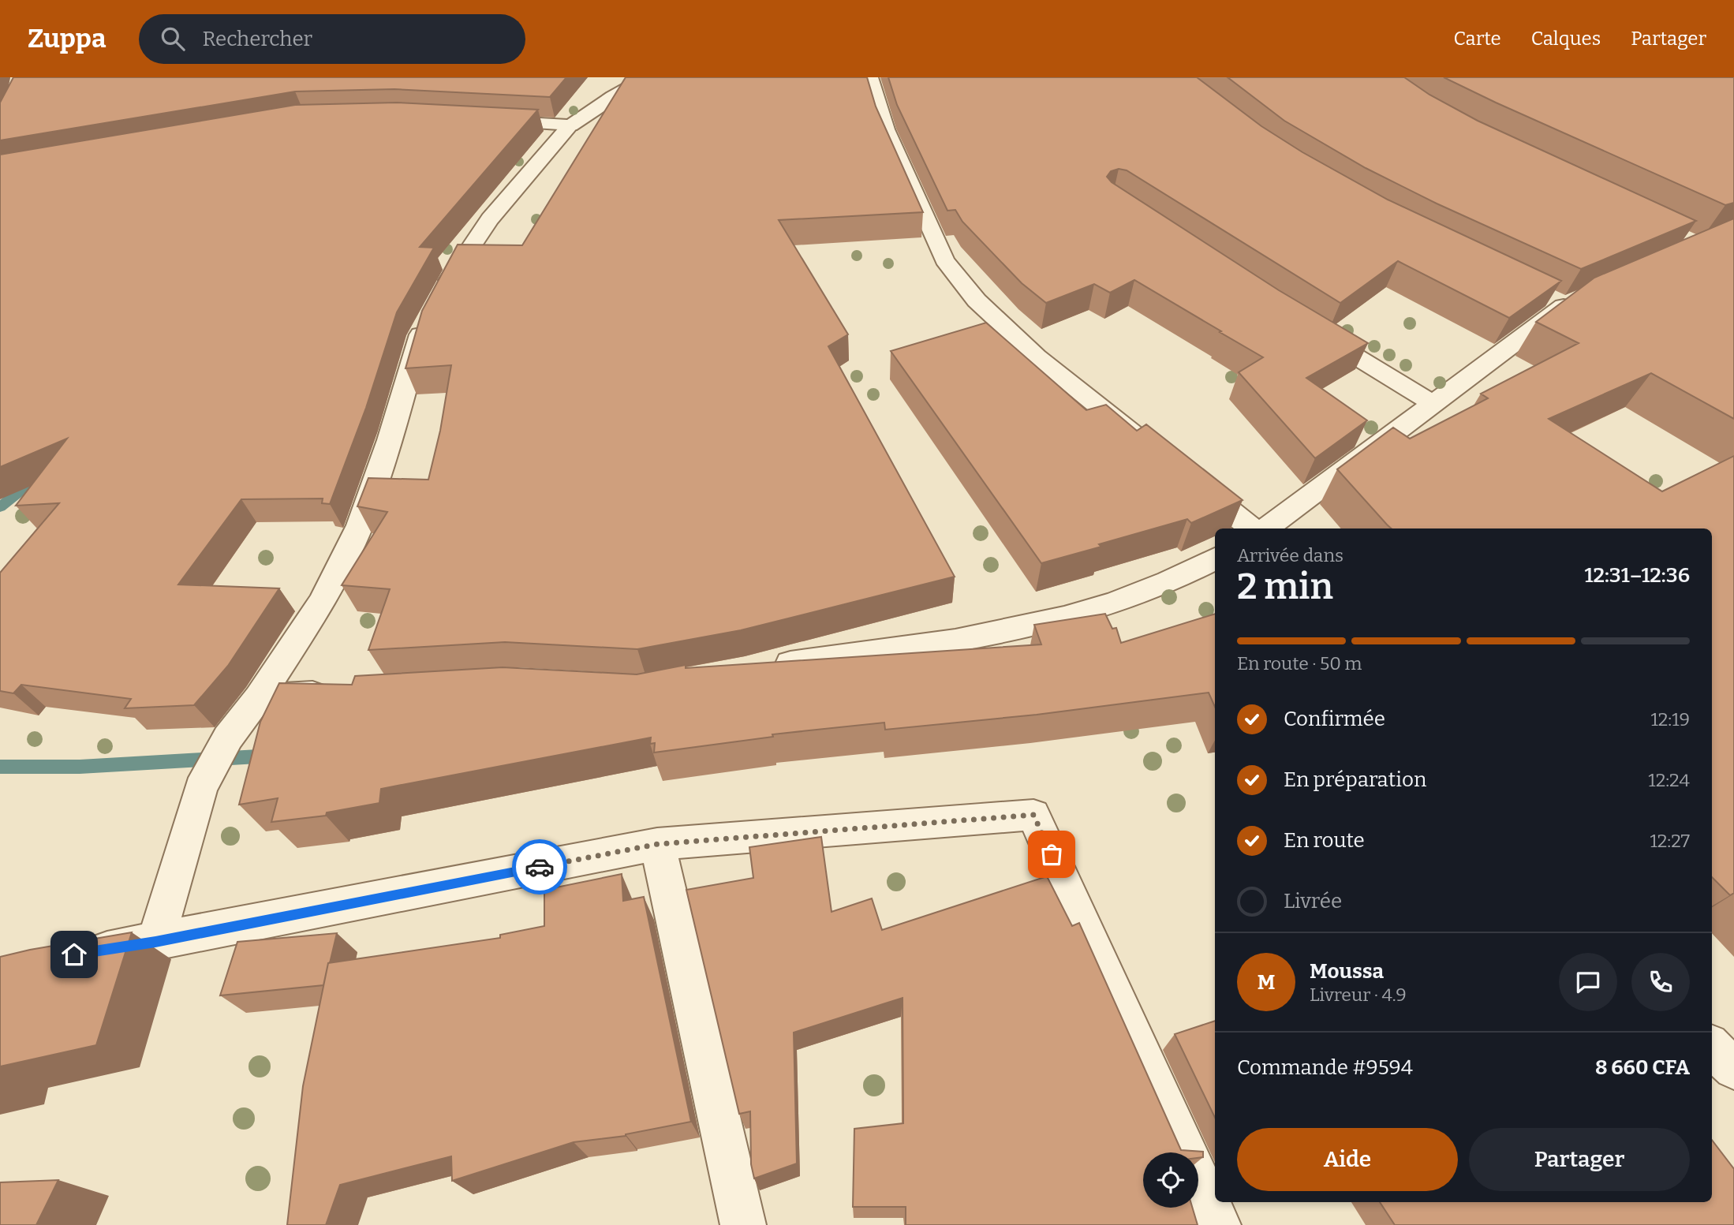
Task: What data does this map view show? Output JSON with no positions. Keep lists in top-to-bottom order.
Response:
{
  "page": {
    "header": "Zuppa",
    "search": "Rechercher",
    "nav": ["Carte", "Calques", "Partager"],
    "heading": ["2 min", "Arrivée dans", "12:31–12:36"],
    "panel": [
      "Moussa",
      "Livreur · 4.9",
      "Commande #9594",
      "8 660 CFA"
    ],
    "bar": "En route · 50 m",
    "list": [
      ["Confirmée", "12:19"],
      ["En préparation", "12:24"],
      ["En route", "12:27"],
      "Livrée"
    ],
    "round": "M",
    "buttons": ["Aide", "Partager"]
  }
}
